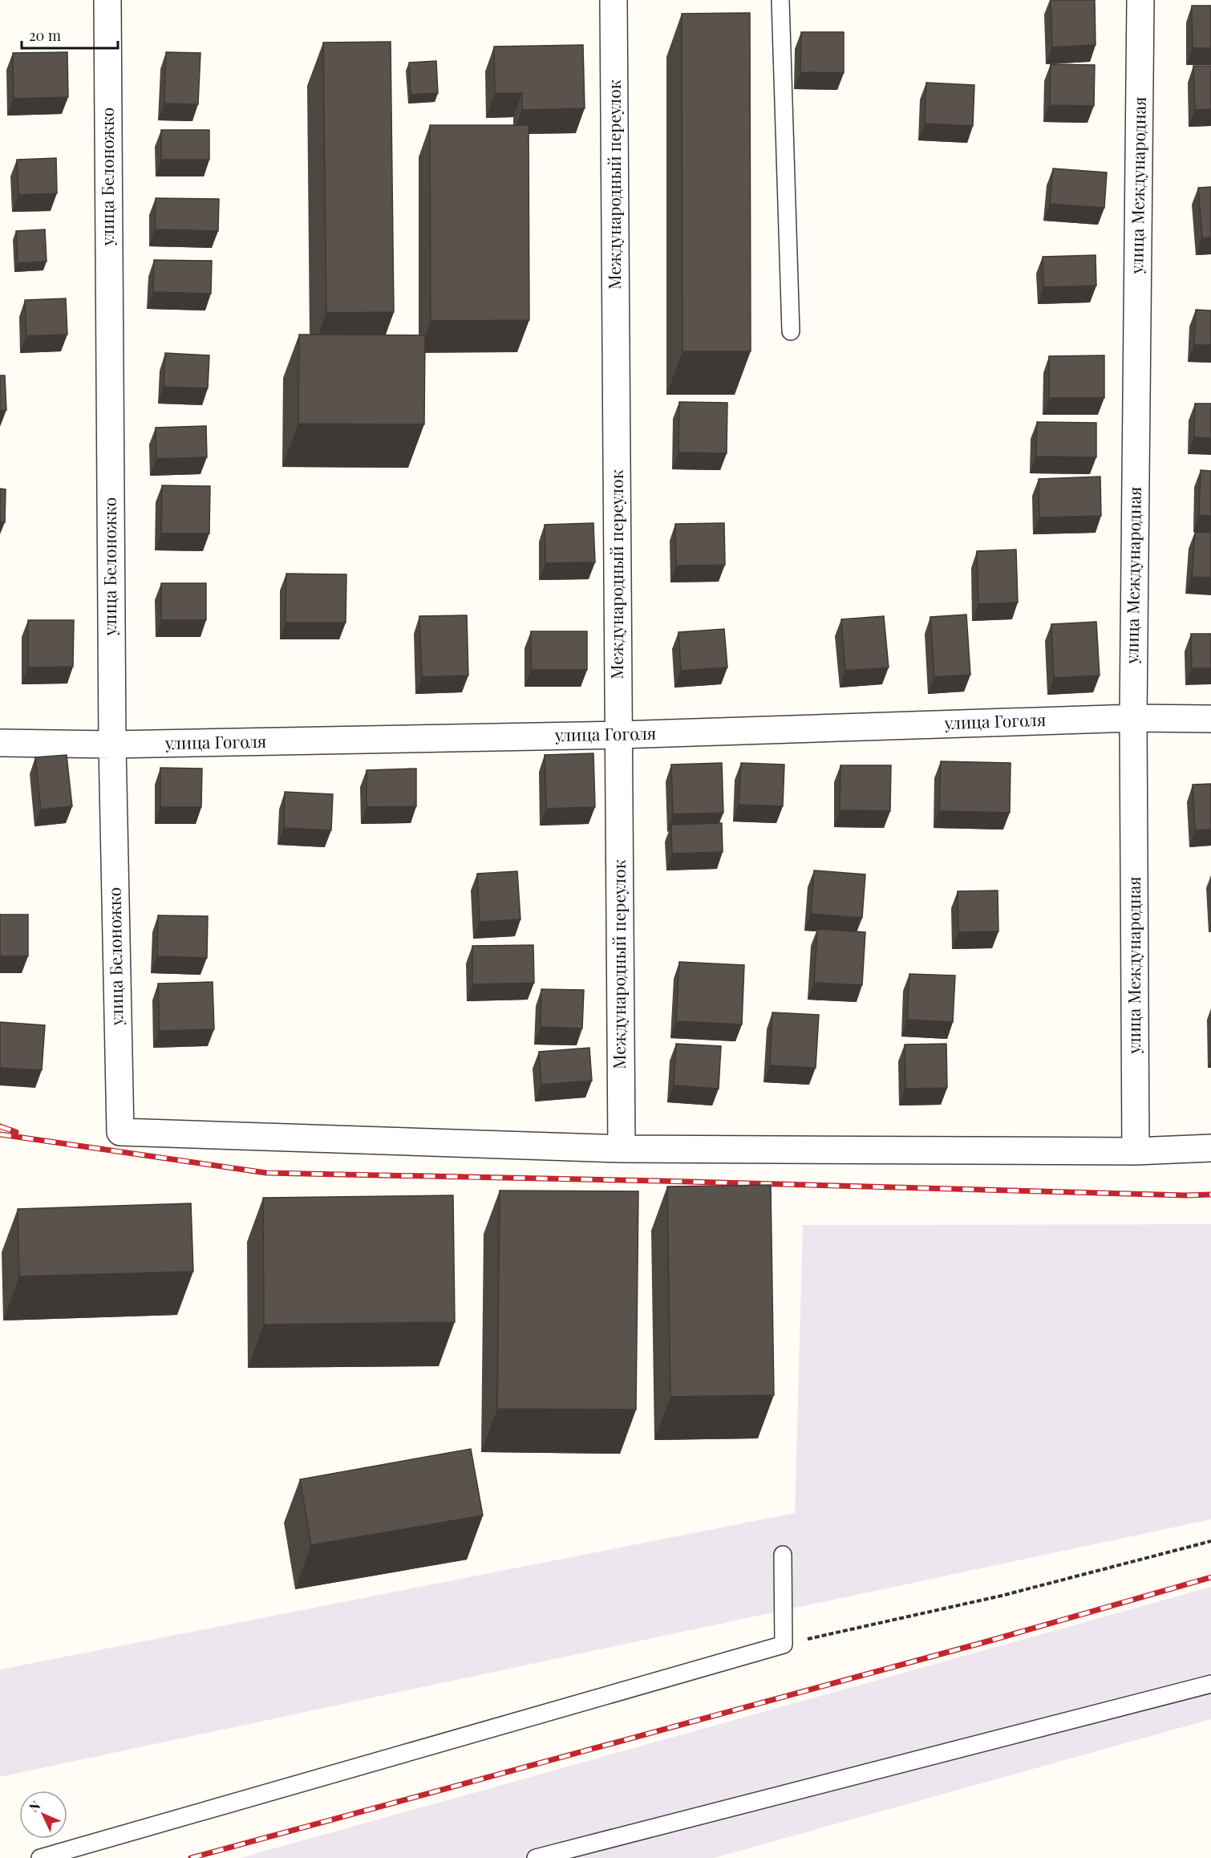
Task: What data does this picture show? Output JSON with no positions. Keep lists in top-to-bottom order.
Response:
{
  "streets": {
    "street": [
      "улица Белоножко",
      "Международный переулок",
      "улица Международная",
      "улица Гоголя"
    ]
  },
  "crossings": [
    ["улица Белоножко", "Международный переулок"],
    ["улица Белоножко", "улица Гоголя"],
    ["Международный переулок", "улица Гоголя"],
    ["улица Международная", "улица Гоголя"]
  ],
  "scale_bar": "20 m",
  "north": "top left"
}
